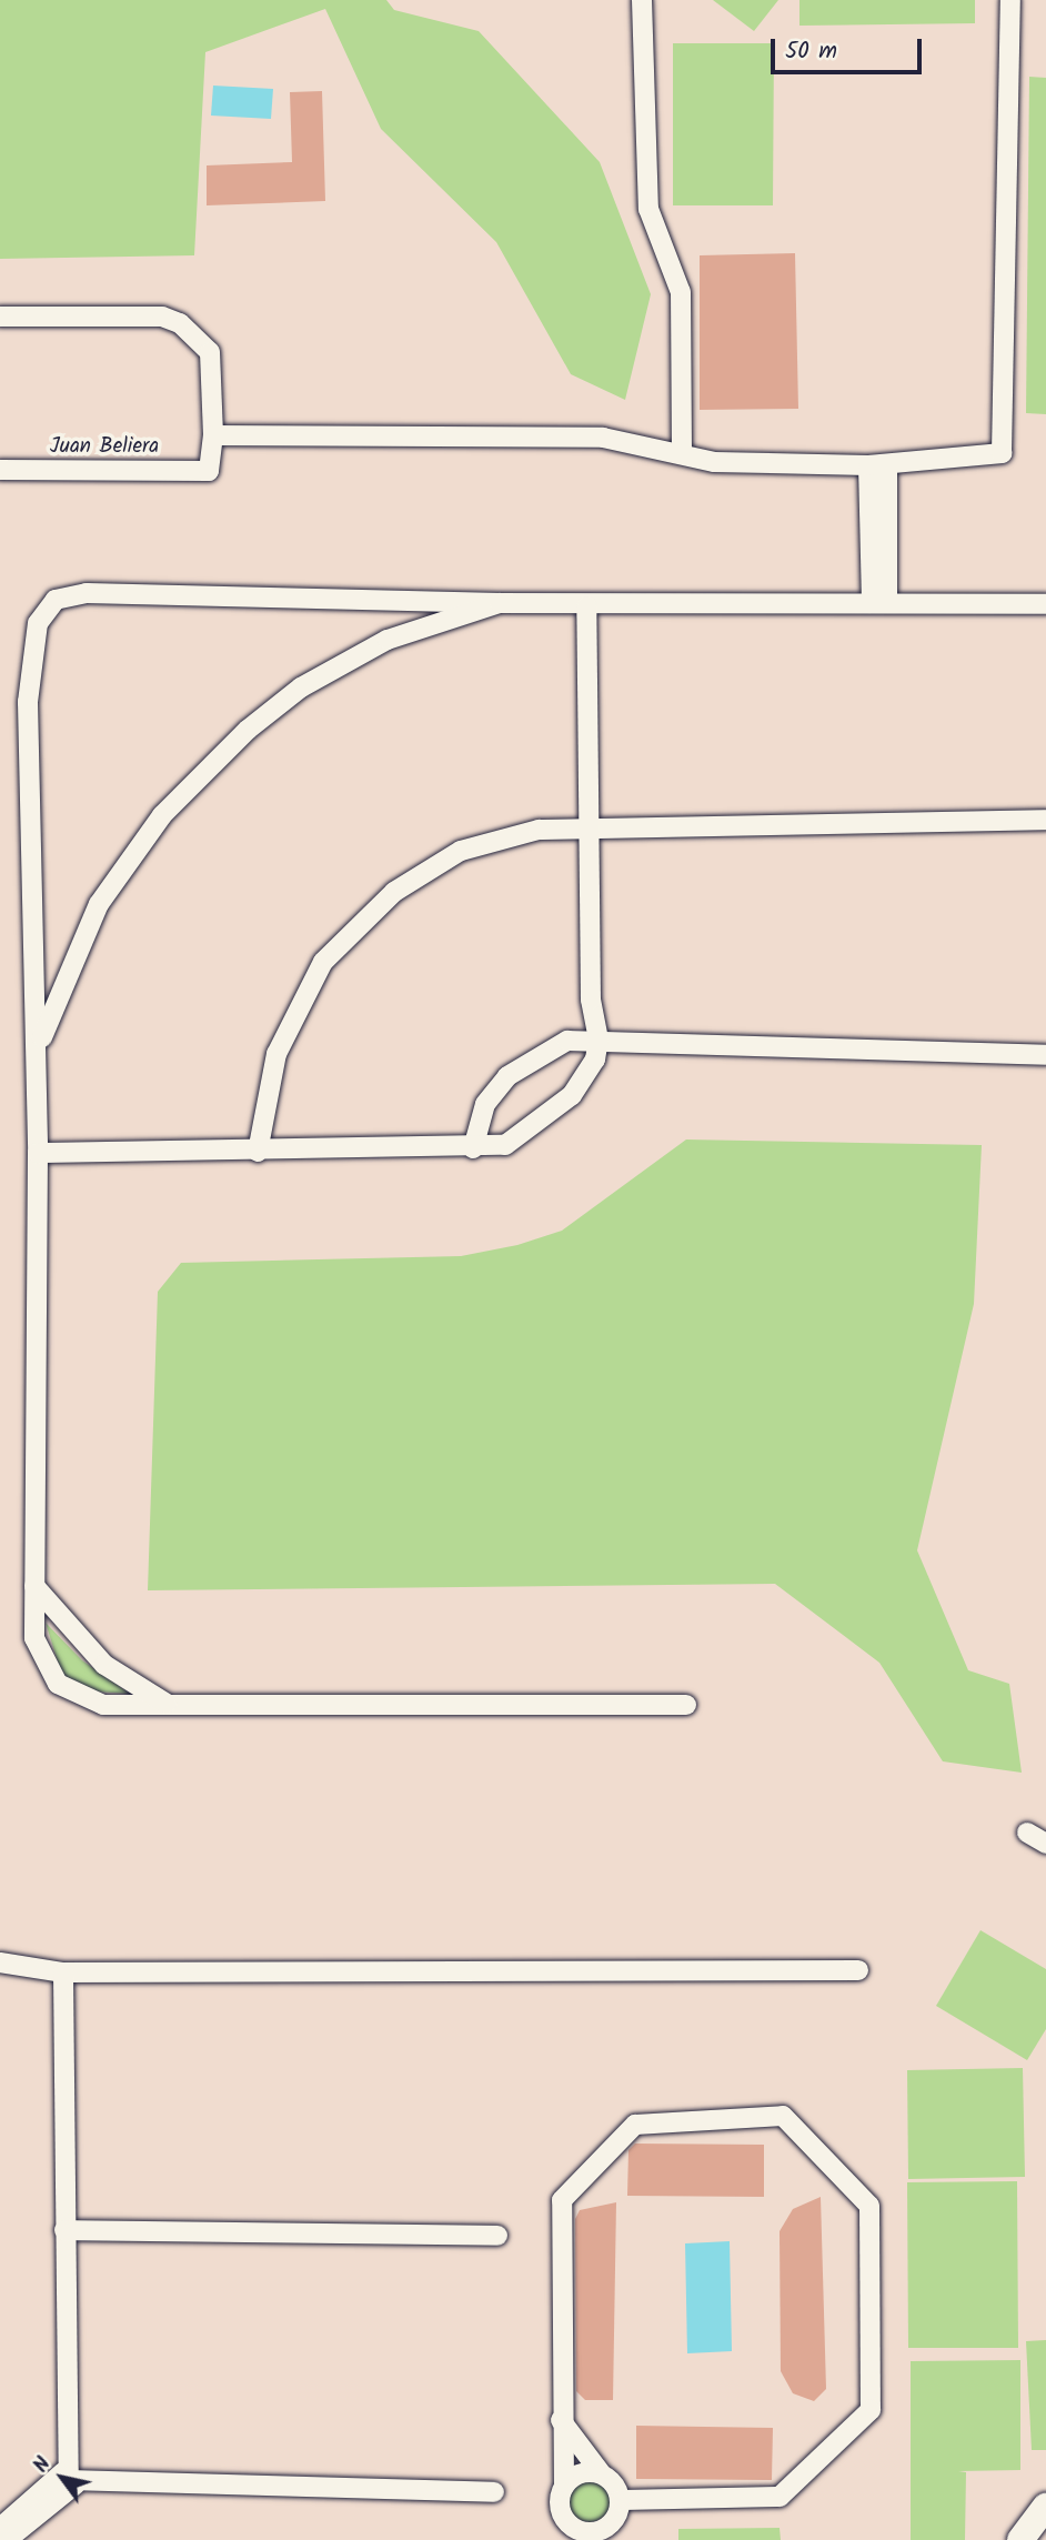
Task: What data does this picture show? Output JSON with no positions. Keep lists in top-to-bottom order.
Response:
{
  "streets": {
    "street": ["Juan Beliera"]
  },
  "scale_bar": "50 m",
  "north": "top left"
}
